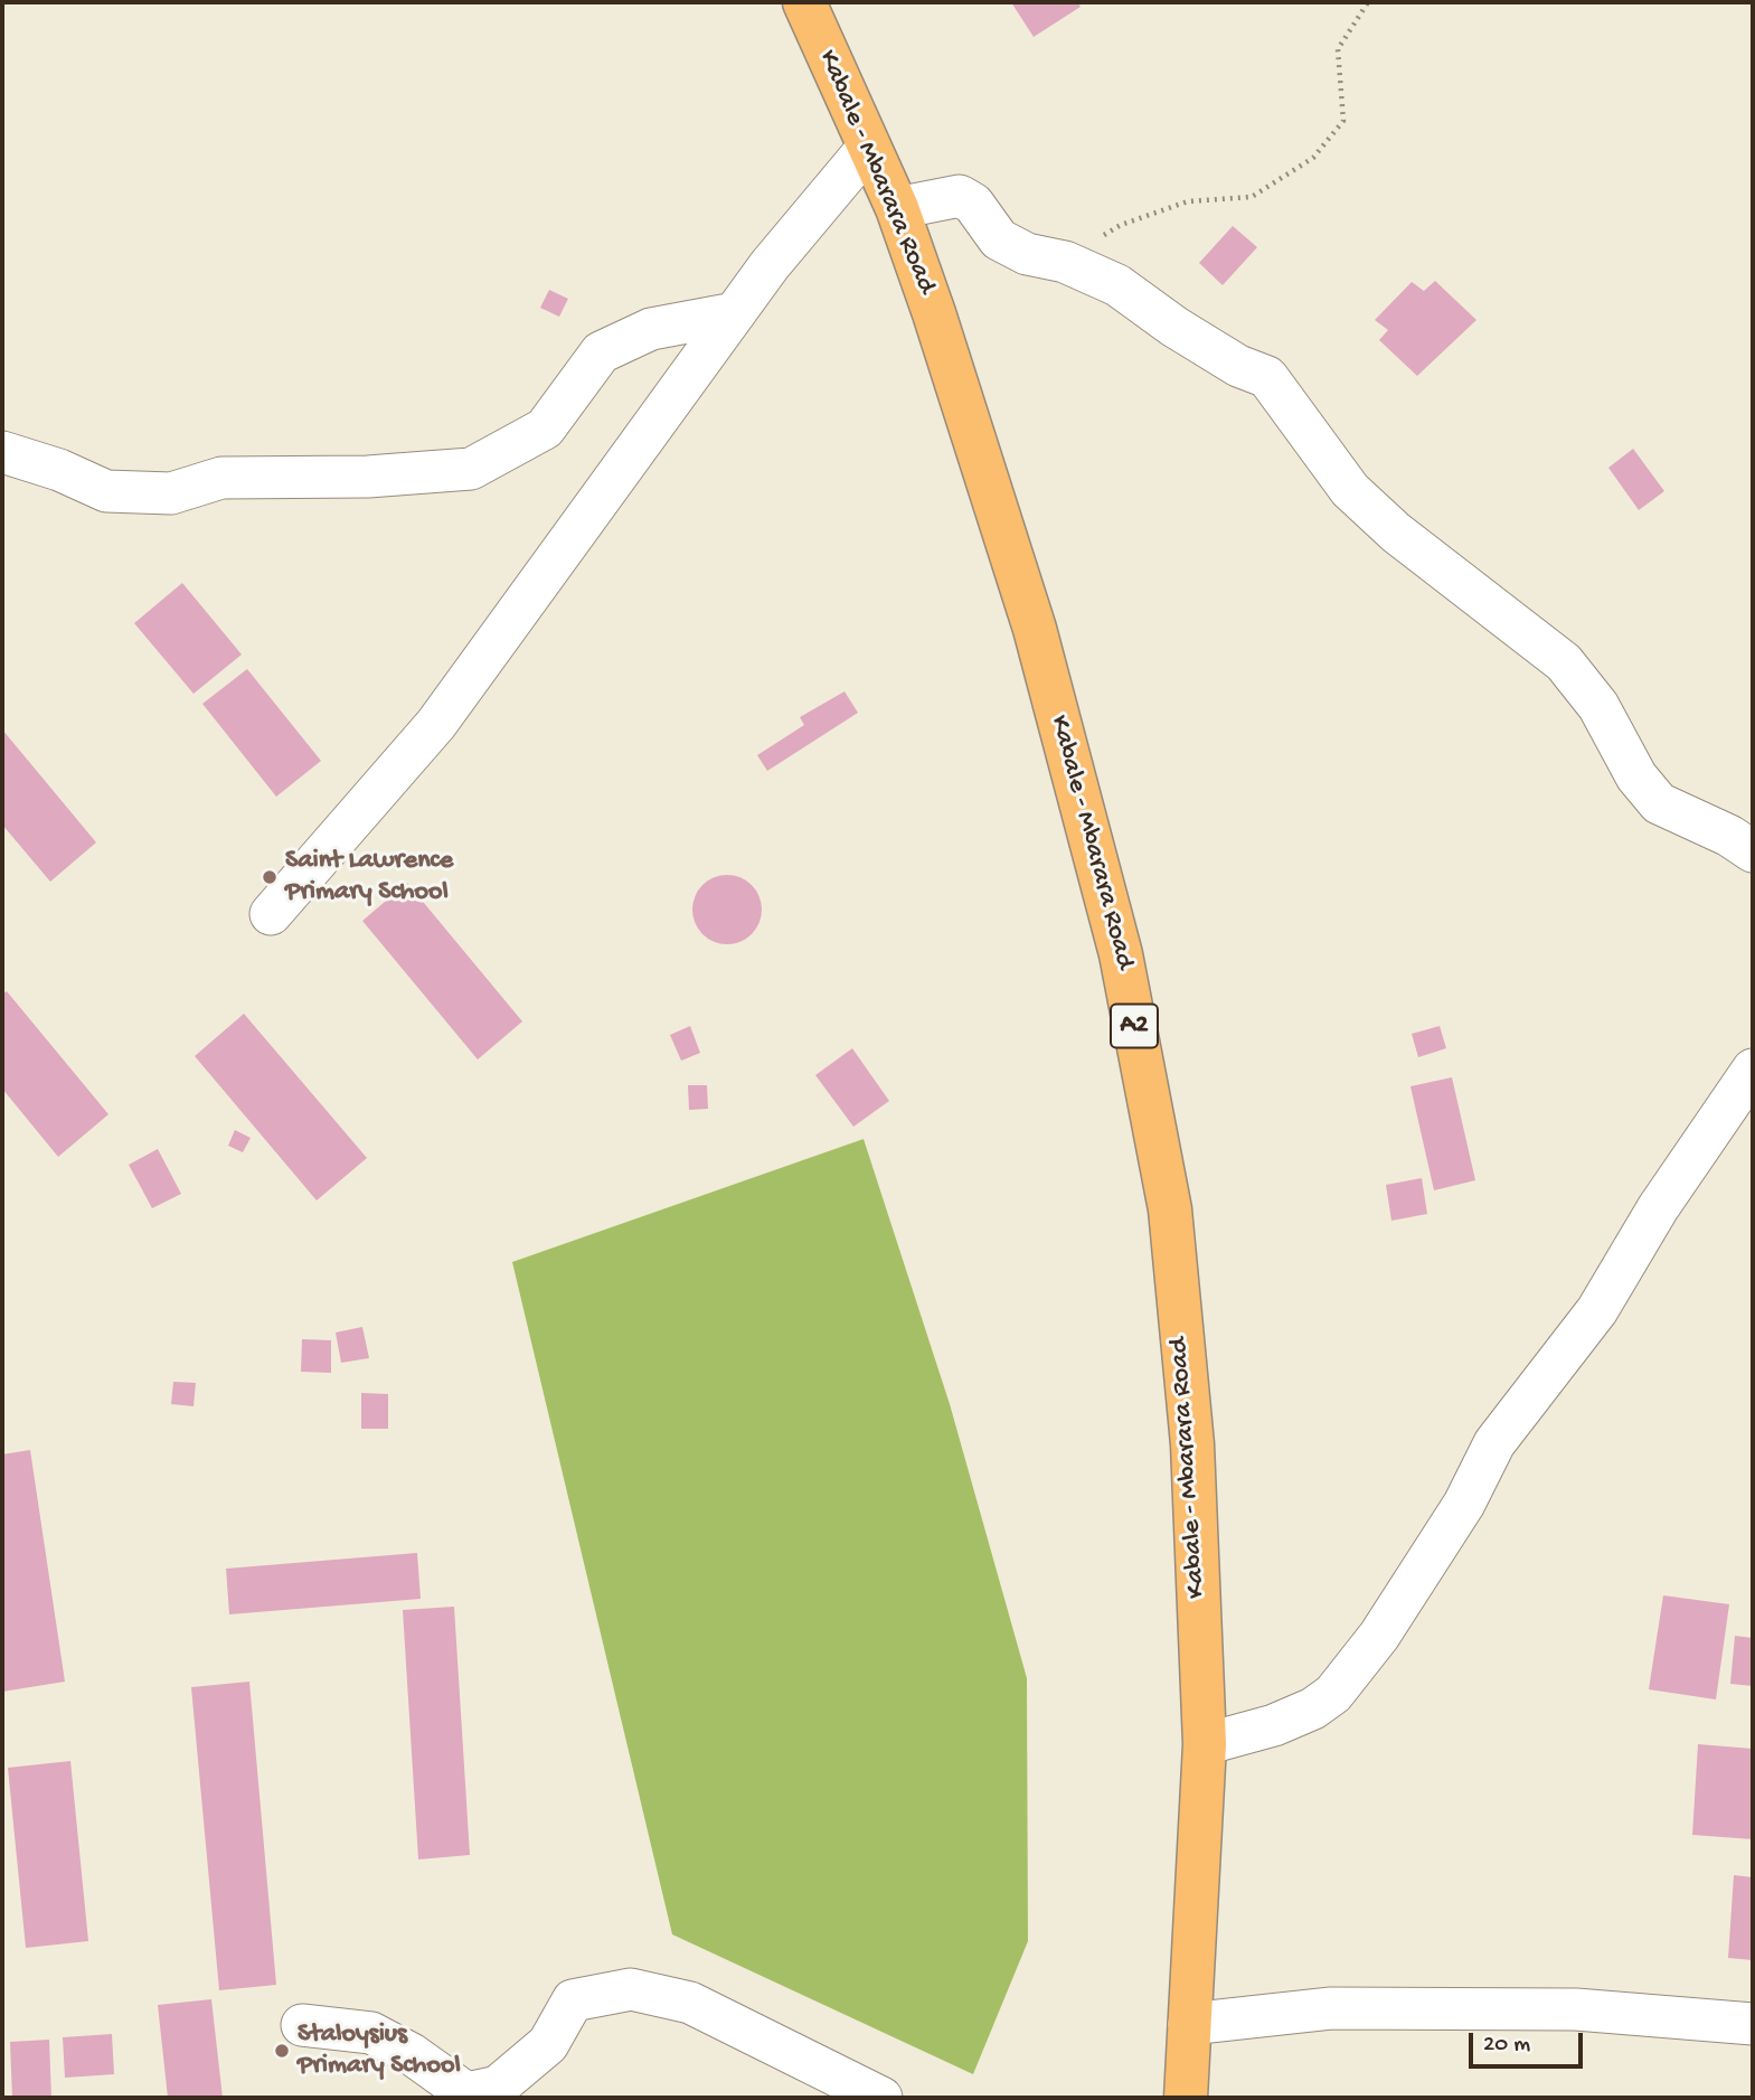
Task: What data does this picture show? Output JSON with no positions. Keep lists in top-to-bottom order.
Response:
{
  "streets": {
    "main road": ["Kabale - Mbarara Road", "A2"]
  },
  "places": ["Saint Lawrence Primary School", "Staloysius Primary School"],
  "scale_bar": "20 m"
}
